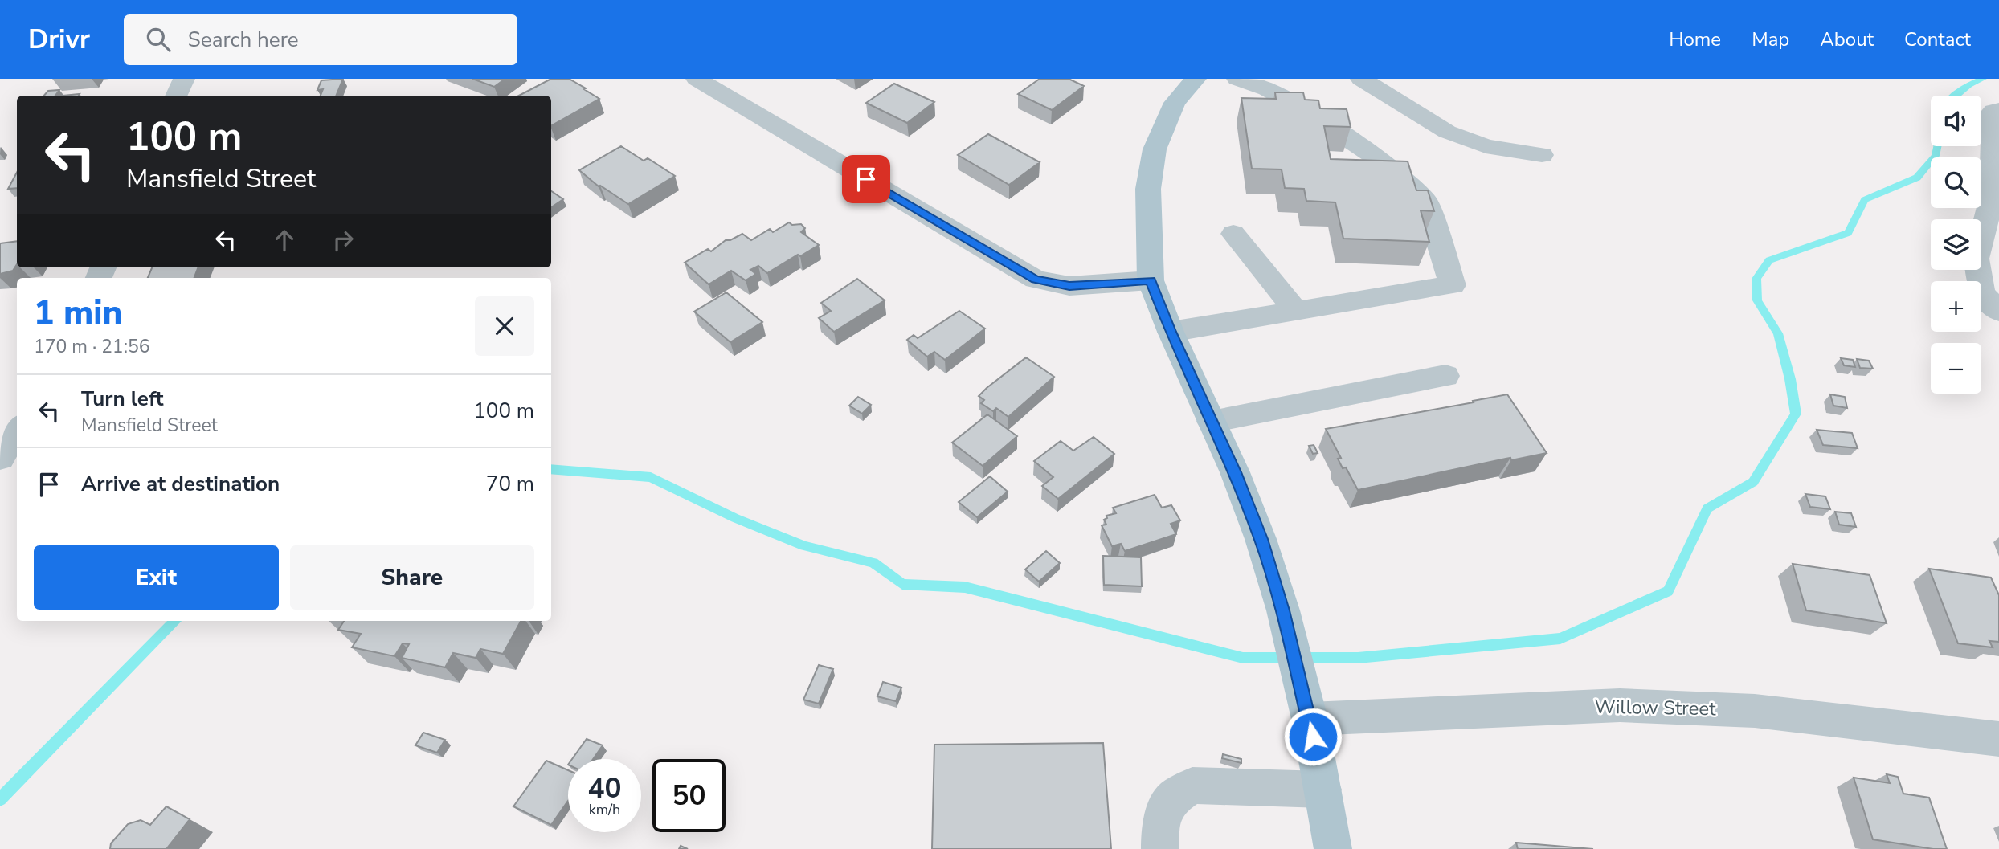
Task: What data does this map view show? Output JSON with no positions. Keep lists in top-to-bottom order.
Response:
{
  "streets": {
    "street": ["Willow Street"]
  },
  "page": {
    "header": "Drivr",
    "search": "Search here",
    "nav": [
      "Home",
      "Map",
      "About",
      "Contact"
    ],
    "map_buttons": ["+", "−"],
    "turn": ["100 m", "Mansfield Street"],
    "heading": ["1 min", "170 m · 21:56"],
    "list": [
      {
        "name": "Turn left",
        "note": "Mansfield Street",
        "value": "100 m"
      },
      {
        "name": "Arrive at destination",
        "value": "70 m"
      }
    ],
    "buttons": ["Exit", "Share"],
    "speed": "40 km/h",
    "limit": "50"
  }
}
